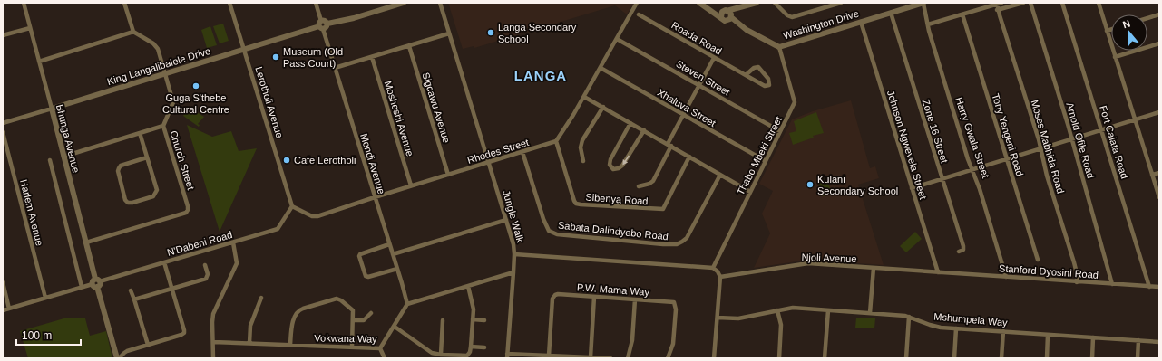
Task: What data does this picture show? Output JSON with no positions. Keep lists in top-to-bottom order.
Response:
{
  "streets": {
    "street": [
      "Washington Drive",
      "Roada Road",
      "King Langalibalele Drive",
      "Steven Street",
      "Lerotholi Avenue",
      "Sigcawu Avenue",
      "Xhaluva Street",
      "Mosheshi Avenue",
      "Zone 16 Street",
      "Tony Yengeni Road",
      "Harry Gwala Street",
      "Bhunga Avenue",
      "Arnold Ofile Road",
      "Fort Calata Road",
      "Johnson Ngwevela Street",
      "Moses Mabhida Road",
      "Rhodes Street",
      "Thabo Mbeki Street",
      "Church Street",
      "Mendi Avenue",
      "Sibenya Road",
      "Harlem Avenue",
      "Jungle Walk",
      "Sabata Dalindyebo Road",
      "N'Dabeni Road",
      "Njoli Avenue",
      "Stanford Dyosini Road",
      "P.W. Mama Way",
      "Mshumpela Way",
      "Vokwana Way"
    ]
  },
  "crossings": [
    ["Washington Drive", "Zone 16 Street"],
    ["Washington Drive", "Harry Gwala Street"],
    ["Washington Drive", "Johnson Ngwevela Street"],
    ["Washington Drive", "Thabo Mbeki Street"],
    ["King Langalibalele Drive", "Lerotholi Avenue"],
    ["King Langalibalele Drive", "Bhunga Avenue"],
    ["King Langalibalele Drive", "Church Street"],
    ["King Langalibalele Drive", "Mendi Avenue"],
    ["Steven Street", "Thabo Mbeki Street"],
    ["Lerotholi Avenue", "Rhodes Street"],
    ["Lerotholi Avenue", "N'Dabeni Road"],
    ["Sigcawu Avenue", "Rhodes Street"],
    ["Xhaluva Street", "Thabo Mbeki Street"],
    ["Mosheshi Avenue", "Rhodes Street"],
    ["Harry Gwala Street", "Stanford Dyosini Road"],
    ["Bhunga Avenue", "Church Street"],
    ["Bhunga Avenue", "N'Dabeni Road"],
    ["Arnold Ofile Road", "Stanford Dyosini Road"],
    ["Fort Calata Road", "Stanford Dyosini Road"],
    ["Johnson Ngwevela Street", "Njoli Avenue"],
    ["Johnson Ngwevela Street", "Stanford Dyosini Road"],
    ["Moses Mabhida Road", "Stanford Dyosini Road"],
    ["Rhodes Street", "Mendi Avenue"],
    ["Rhodes Street", "Sibenya Road"],
    ["Rhodes Street", "Jungle Walk"],
    ["Rhodes Street", "Sabata Dalindyebo Road"],
    ["Rhodes Street", "N'Dabeni Road"],
    ["Thabo Mbeki Street", "Jungle Walk"],
    ["Mendi Avenue", "Vokwana Way"],
    ["Harlem Avenue", "N'Dabeni Road"],
    ["Njoli Avenue", "Stanford Dyosini Road"]
  ],
  "districts": ["LANGA"],
  "places": [
    "Langa Secondary School",
    "Museum (Old Pass Court)",
    "Guga S'thebe Cultural Centre",
    "Cafe Lerotholi",
    "Kulani Secondary School"
  ],
  "scale_bar": "100 m",
  "north": "top"
}
